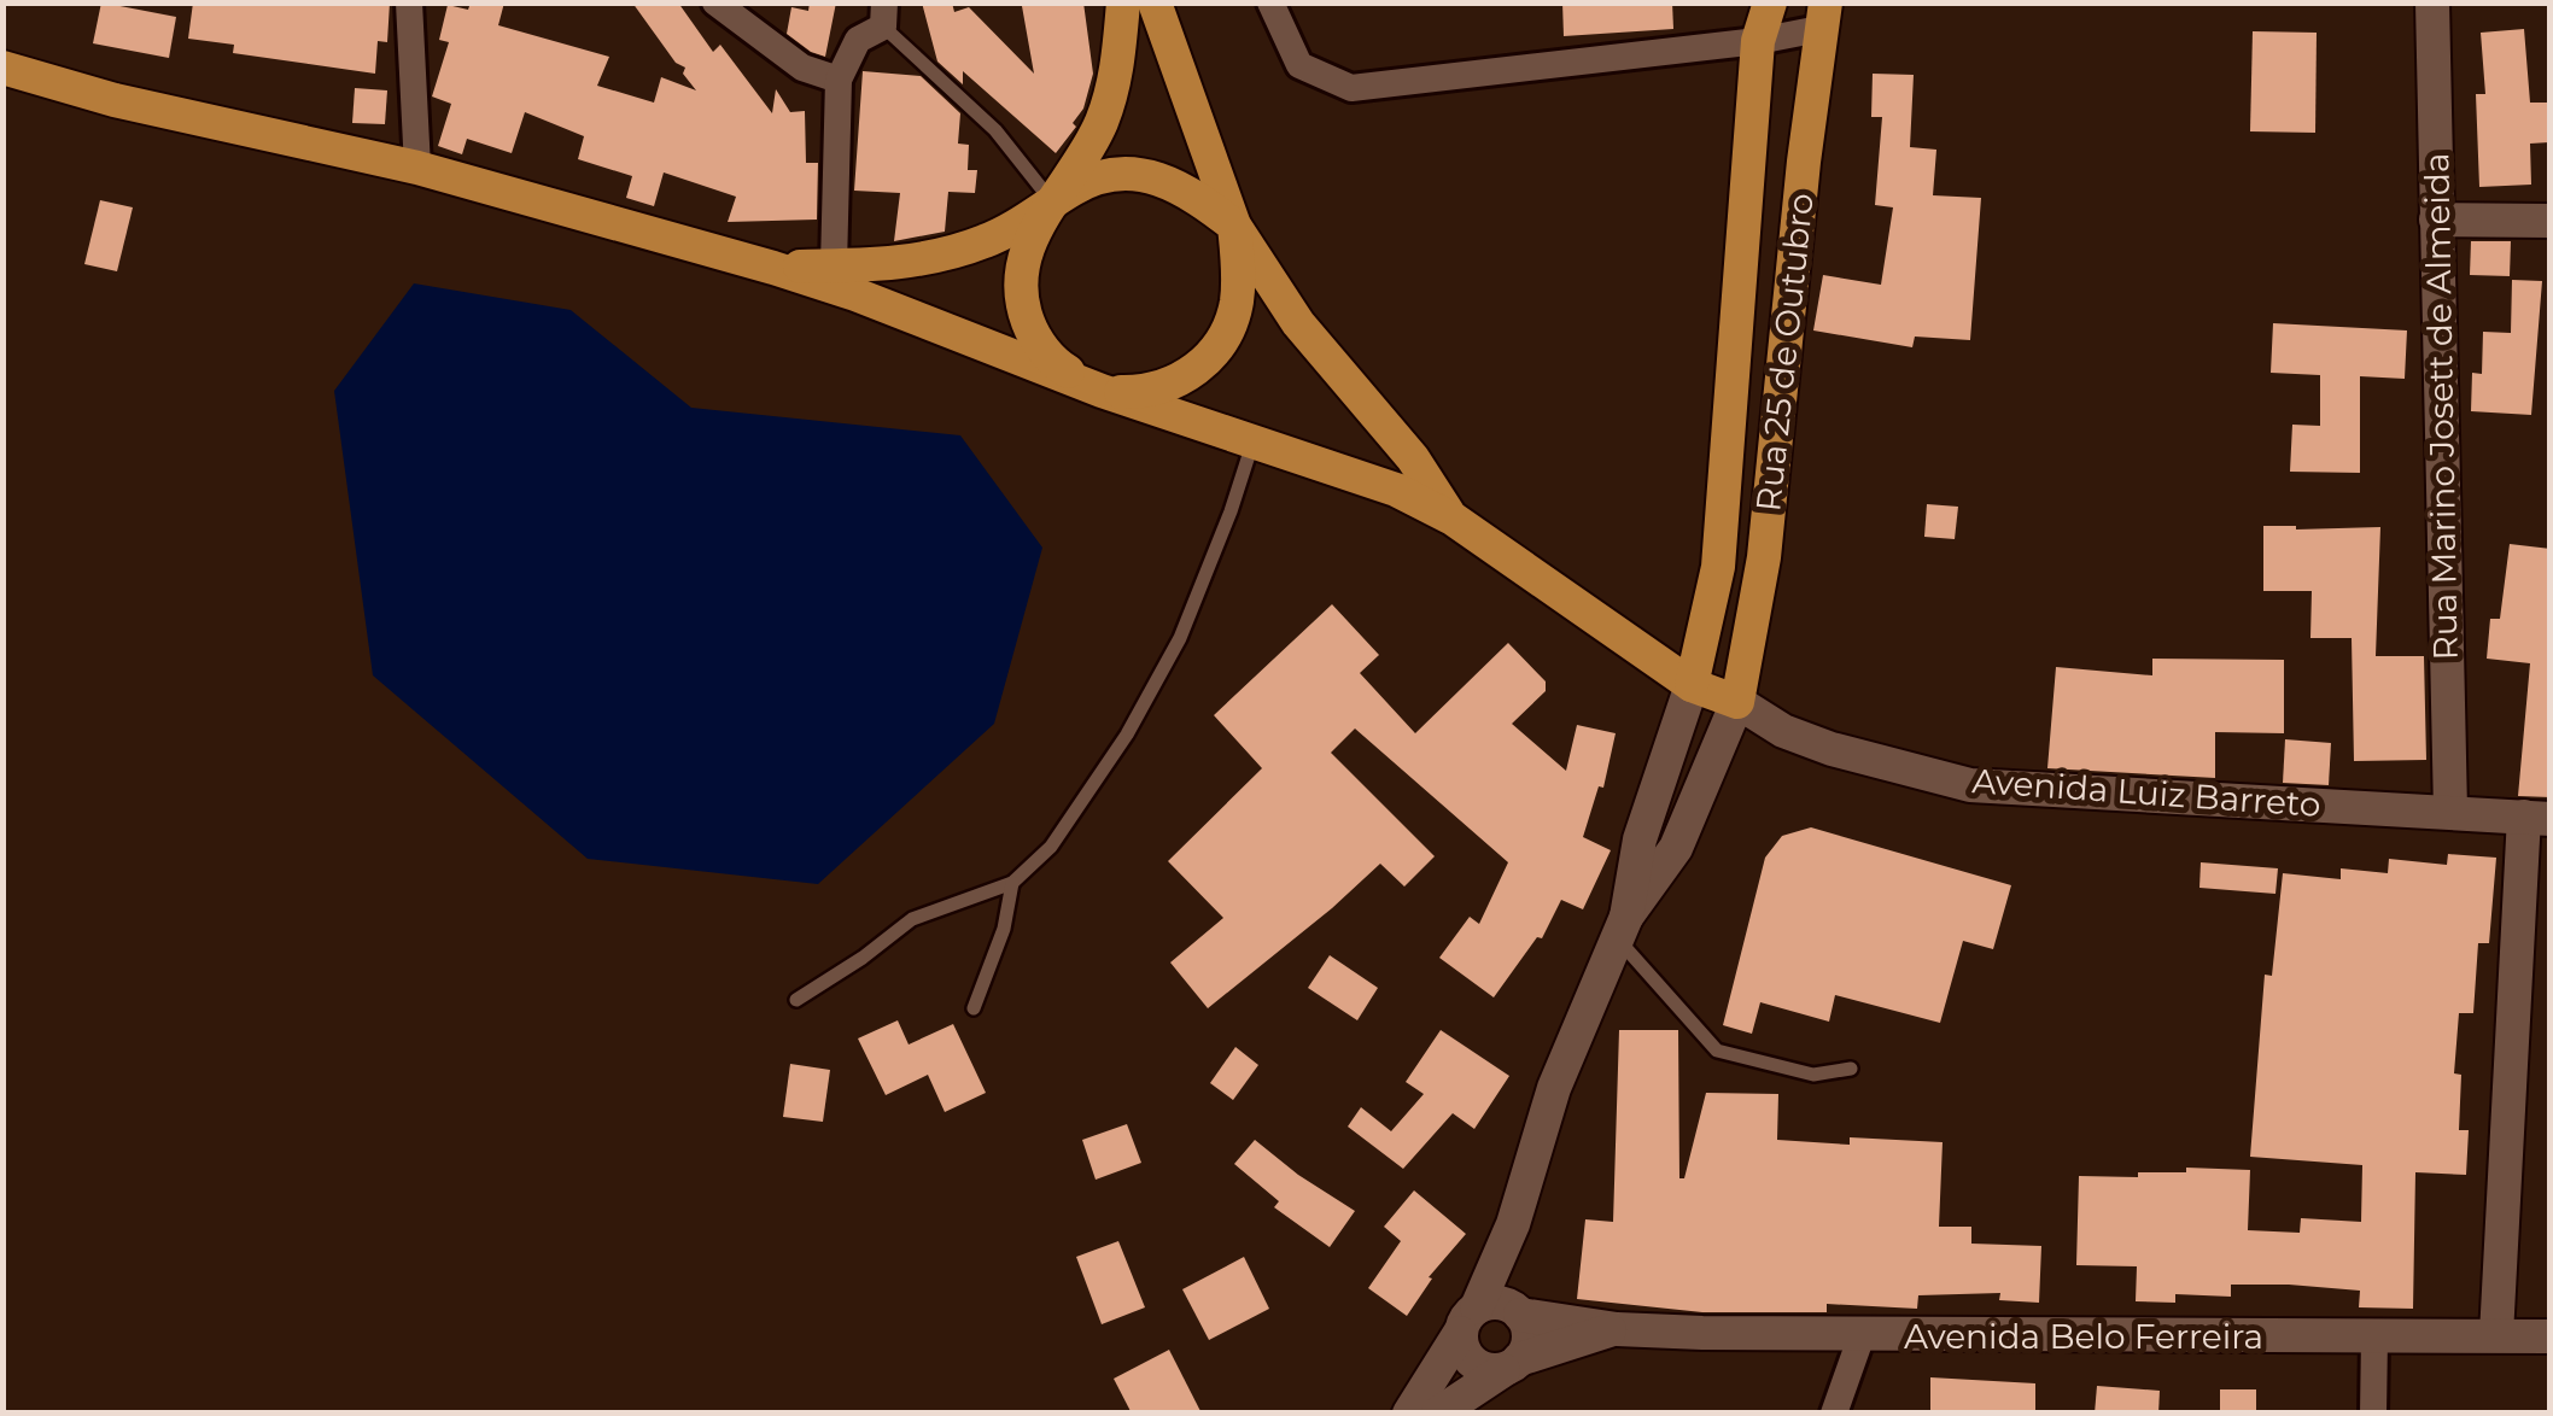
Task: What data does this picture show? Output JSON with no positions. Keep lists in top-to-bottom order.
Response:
{
  "streets": {
    "main road": [
      "Rua 25 de Outubro",
      "Rua Marino Josett de Almeida",
      "Avenida Luiz Barreto",
      "Avenida Belo Ferreira"
    ]
  },
  "crossings": [
    ["Rua 25 de Outubro", "Avenida Luiz Barreto"],
    ["Rua Marino Josett de Almeida", "Avenida Luiz Barreto"]
  ]
}
